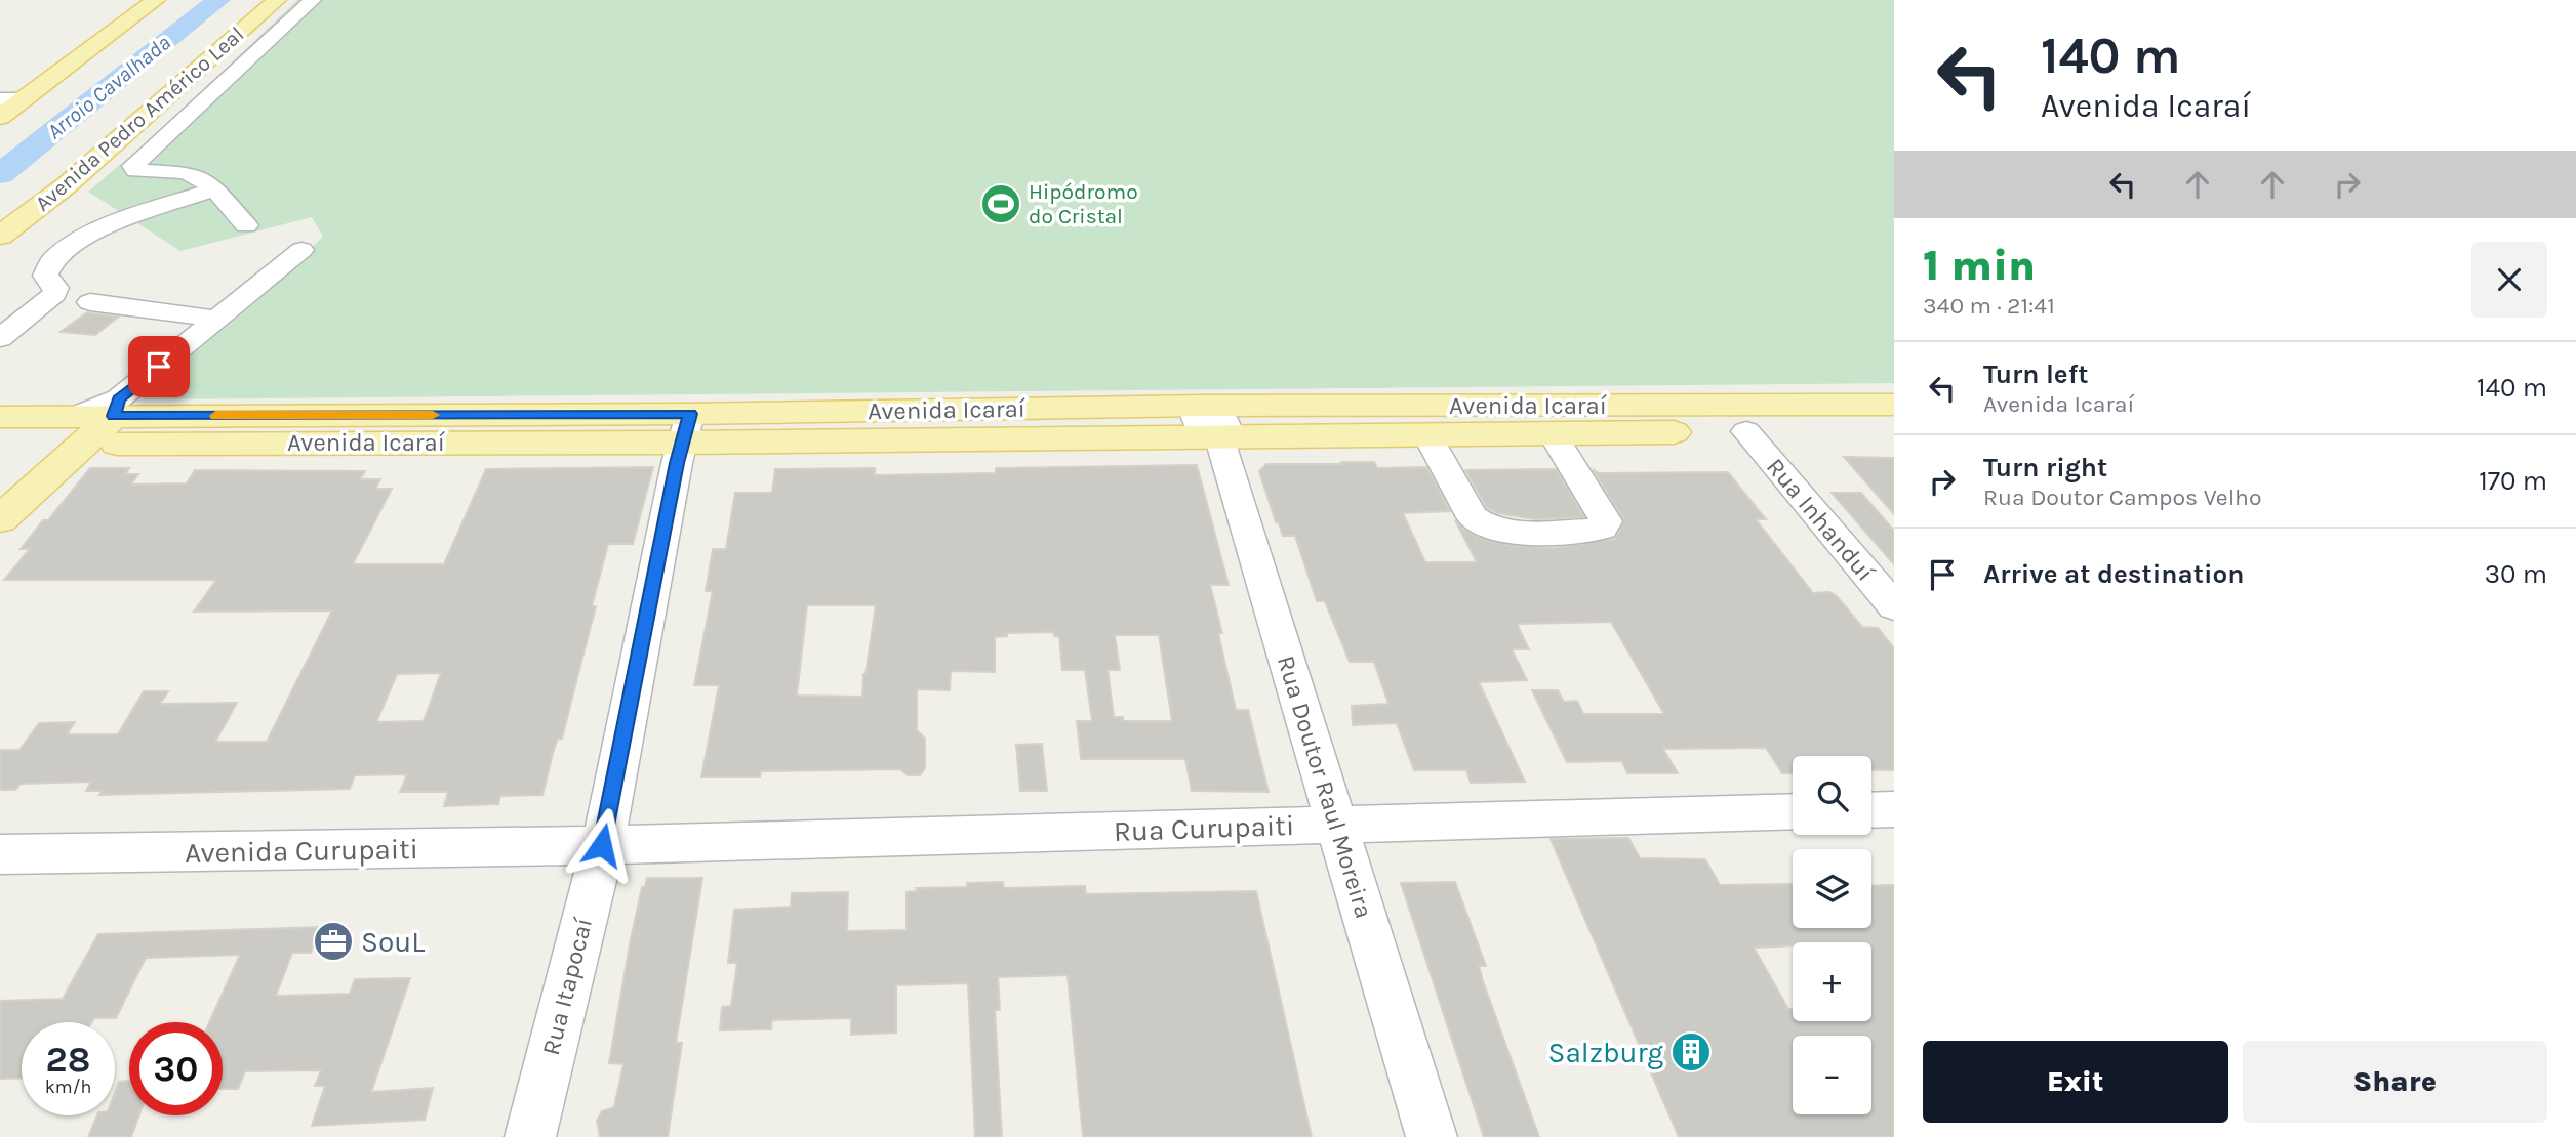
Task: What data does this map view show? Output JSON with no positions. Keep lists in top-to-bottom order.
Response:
{
  "streets": {
    "main road": ["Avenida Pedro Américo Leal", "Avenida Icaraí"],
    "street": [
      "Rua Inhanduí",
      "Rua Doutor Raul Moreira",
      "Rua Curupaiti",
      "Avenida Curupaiti",
      "Rua Itapocaí"
    ]
  },
  "crossings": [
    ["Avenida Icaraí", "Rua Inhanduí"],
    ["Avenida Icaraí", "Rua Doutor Raul Moreira"],
    ["Avenida Icaraí", "Rua Itapocaí"],
    ["Rua Doutor Raul Moreira", "Rua Curupaiti"],
    ["Rua Curupaiti", "Avenida Curupaiti"],
    ["Rua Curupaiti", "Rua Itapocaí"],
    ["Avenida Curupaiti", "Rua Itapocaí"]
  ],
  "water": ["Arroio Cavalhada"],
  "places": {
    "sports": ["Hipódromo do Cristal"],
    "office": ["SouL"],
    "building": ["Salzburg"]
  },
  "page": {
    "turn": ["140 m", "Avenida Icaraí"],
    "heading": ["1 min", "340 m · 21:41"],
    "list": [
      {
        "name": "Turn left",
        "note": "Avenida Icaraí",
        "value": "140 m"
      },
      {
        "name": "Turn right",
        "note": "Rua Doutor Campos Velho",
        "value": "170 m"
      },
      {
        "name": "Arrive at destination",
        "value": "30 m"
      }
    ],
    "map_buttons": ["+", "−"],
    "speed": "28 km/h",
    "limit": "30",
    "buttons": ["Exit", "Share"]
  }
}
